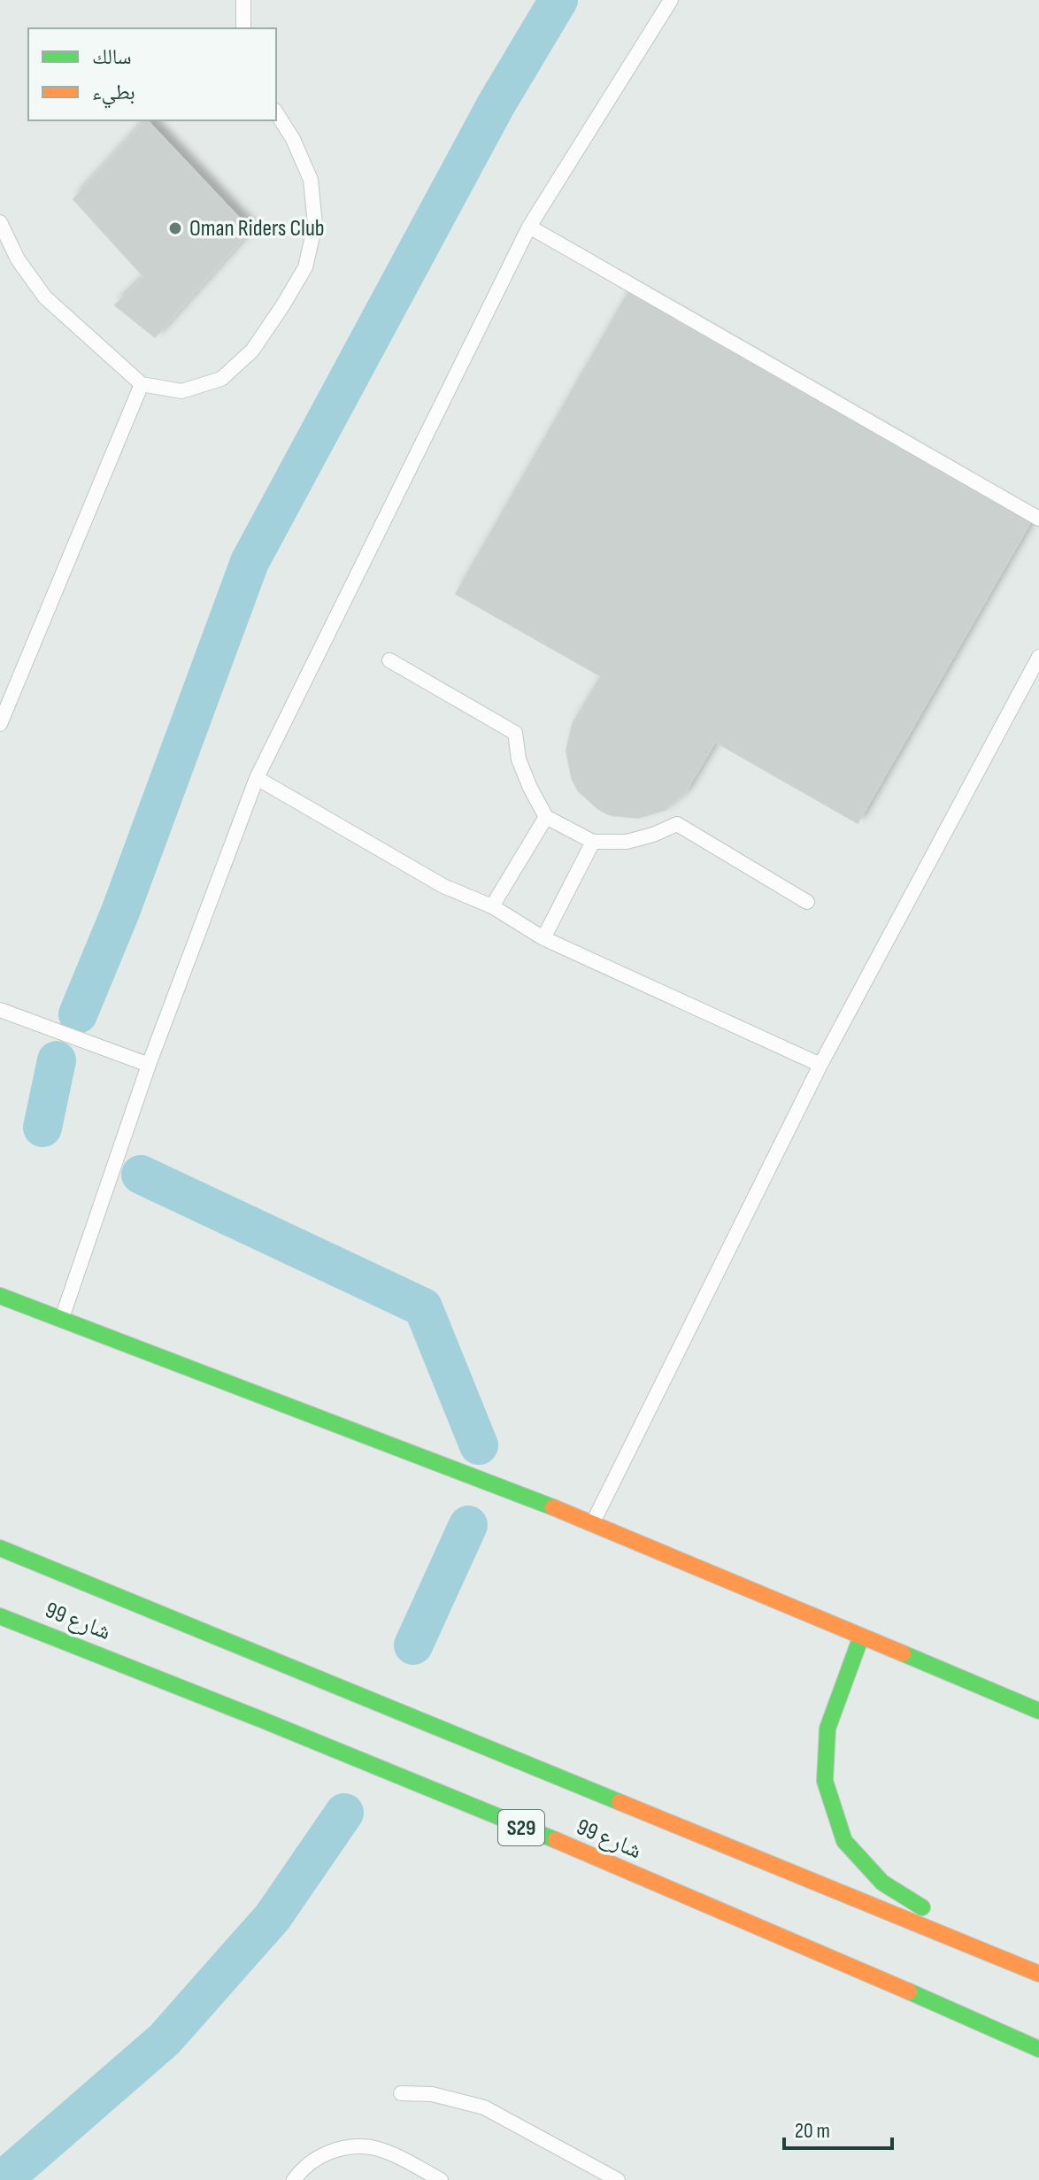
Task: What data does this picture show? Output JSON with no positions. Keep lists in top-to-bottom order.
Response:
{
  "streets": {
    "main road": ["99 شارع", "S29"]
  },
  "places": ["Oman Riders Club"],
  "legend": ["سالك", "بطيء"],
  "scale_bar": "20 m"
}
